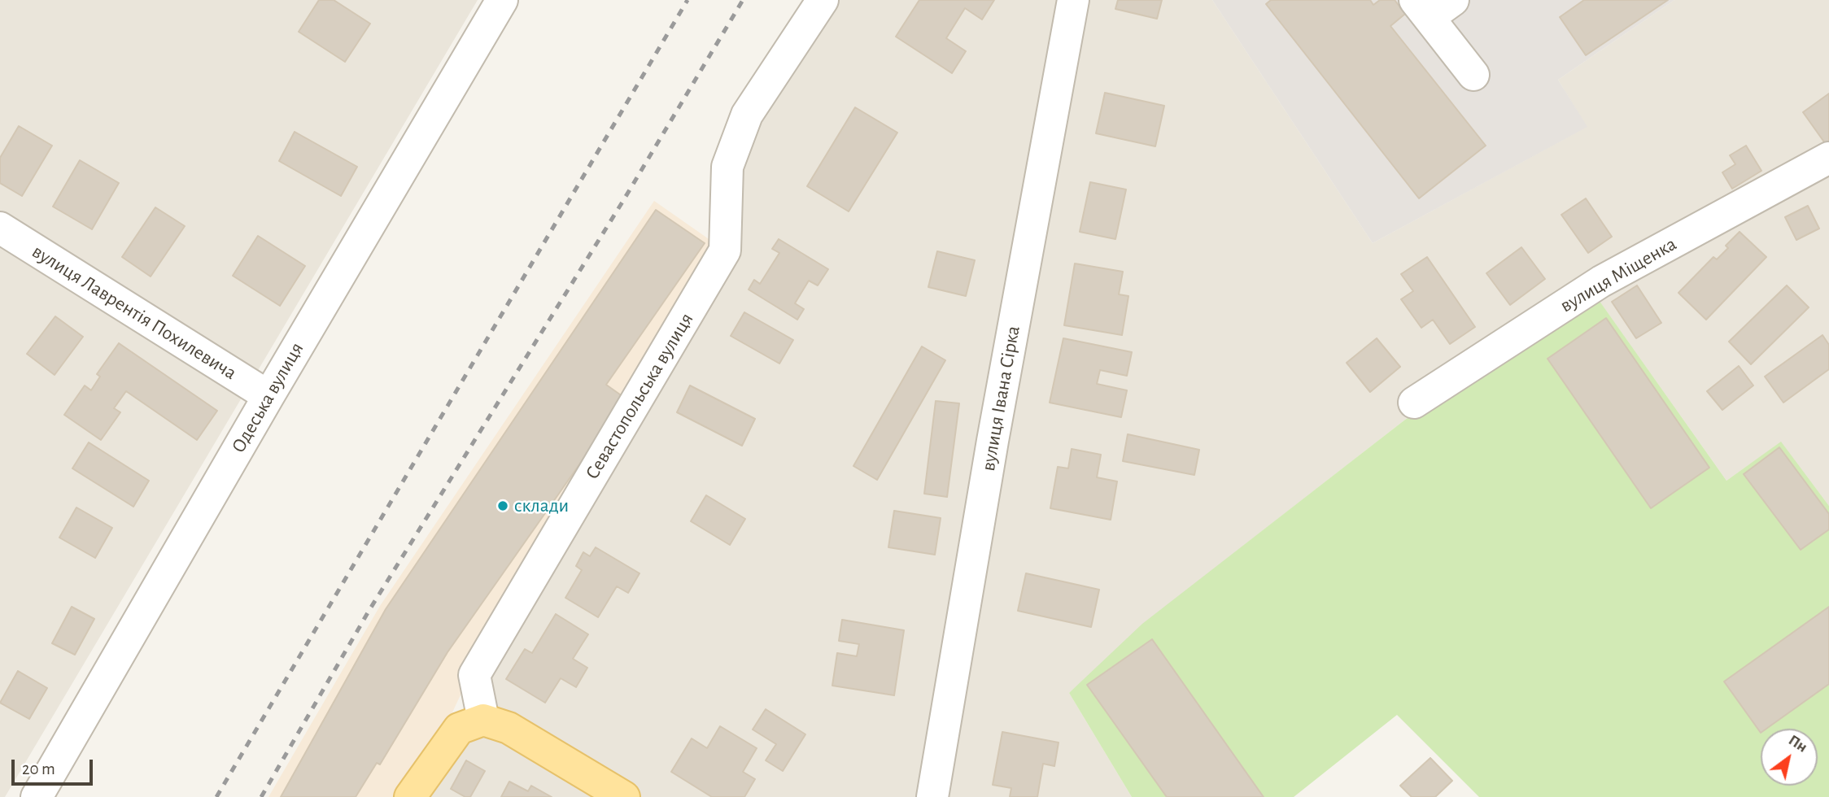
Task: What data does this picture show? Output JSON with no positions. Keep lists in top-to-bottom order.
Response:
{
  "streets": {
    "street": [
      "вулиця Міщенка",
      "вулиця Лаврентія Похилевича",
      "Севастопольська вулиця",
      "Одеська вулиця",
      "вулиця Івана Сірка"
    ]
  },
  "crossings": [
    ["вулиця Лаврентія Похилевича", "Одеська вулиця"]
  ],
  "places": ["склади"],
  "scale_bar": "20 m",
  "north": "top right"
}
